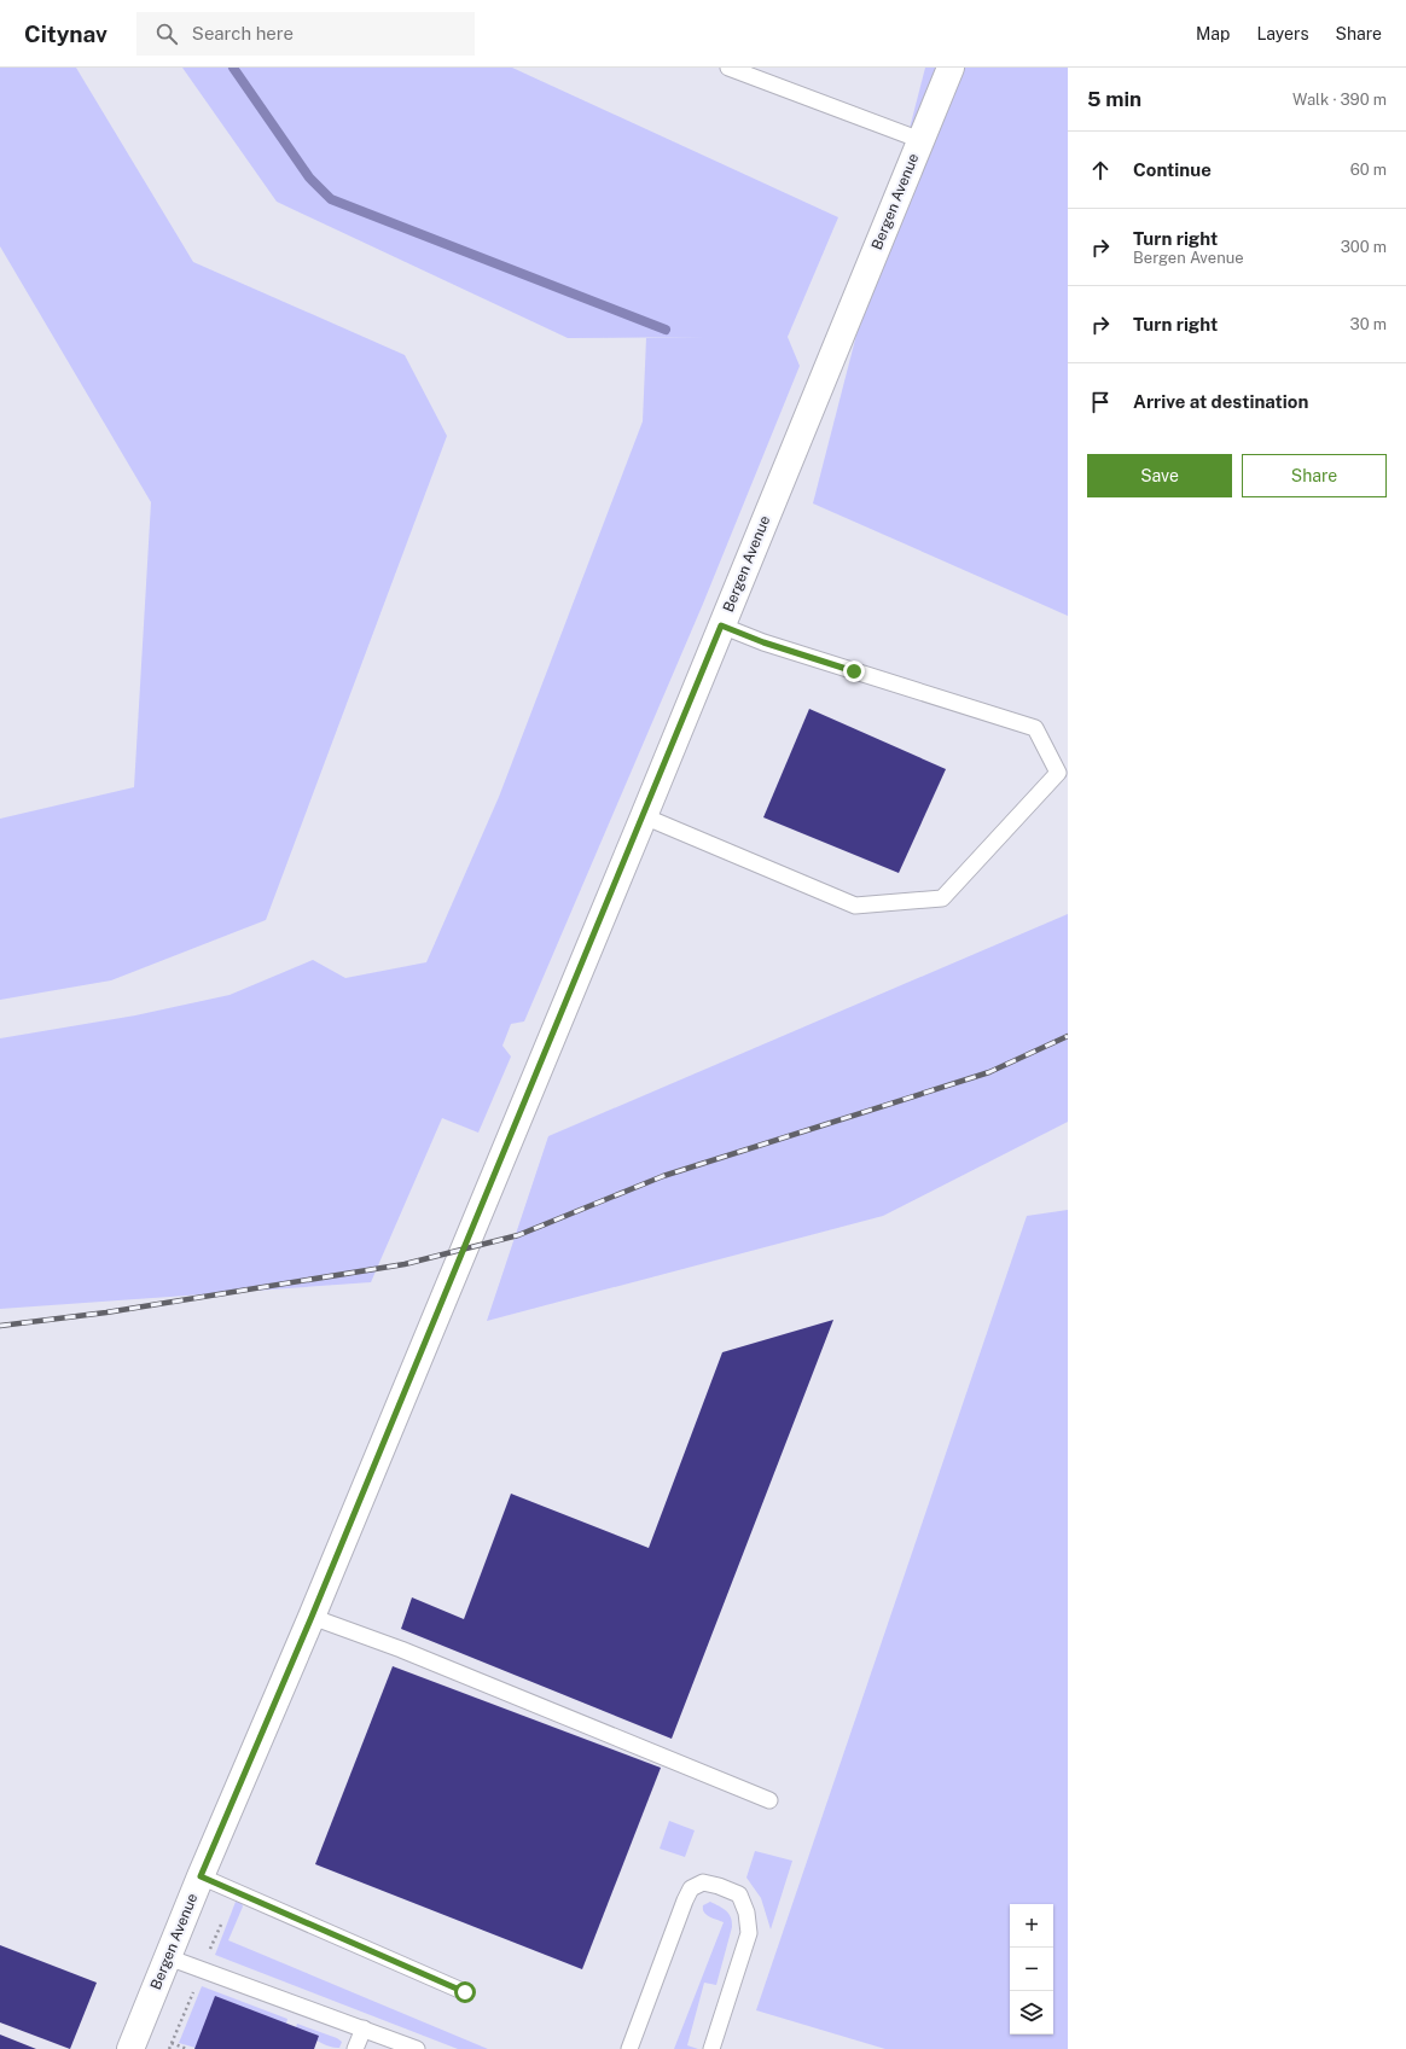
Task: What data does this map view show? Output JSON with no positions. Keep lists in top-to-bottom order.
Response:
{
  "streets": {
    "street": ["Bergen Avenue"]
  },
  "page": {
    "header": "Citynav",
    "search": "Search here",
    "nav": ["Map", "Layers", "Share"],
    "heading": ["5 min", "Walk · 390 m"],
    "list": [
      ["Continue", "60 m"],
      ["Turn right", "Bergen Avenue", "300 m"],
      ["Turn right", "30 m"],
      "Arrive at destination"
    ],
    "buttons": ["Save", "Share"],
    "map_buttons": ["+", "−"]
  }
}
